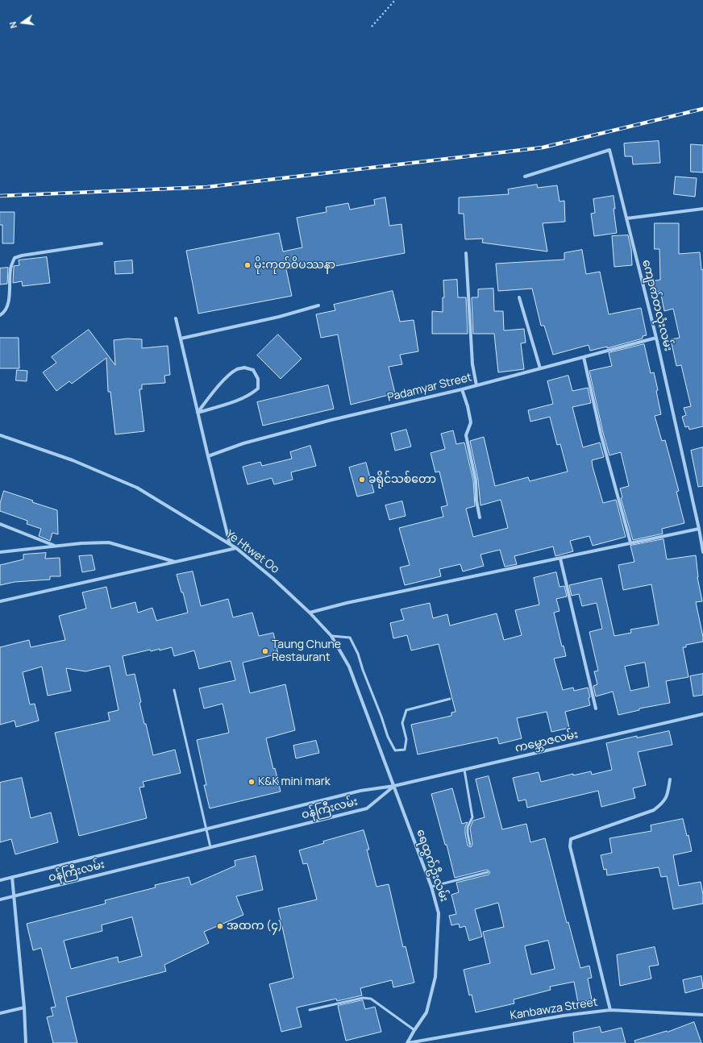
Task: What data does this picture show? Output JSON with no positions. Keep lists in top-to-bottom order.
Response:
{
  "streets": {
    "street": [
      "ကျောက်တလုံးလမ်း",
      "Padamyar Street",
      "Ye Htwet Oo",
      "ကမ္ဘောဇလမ်း",
      "ဝန်ကြီးလမ်း",
      "ရေထွက်ဦးလမ်း",
      "Kanbawza Street"
    ]
  },
  "crossings": [
    ["ကျောက်တလုံးလမ်း", "Padamyar Street"],
    ["Ye Htwet Oo", "ကမ္ဘောဇလမ်း"],
    ["Ye Htwet Oo", "ဝန်ကြီးလမ်း"],
    ["Ye Htwet Oo", "ရေထွက်ဦးလမ်း"],
    ["ကမ္ဘောဇလမ်း", "ဝန်ကြီးလမ်း"],
    ["ကမ္ဘောဇလမ်း", "ရေထွက်ဦးလမ်း"],
    ["ဝန်ကြီးလမ်း", "ရေထွက်ဦးလမ်း"],
    ["ရေထွက်ဦးလမ်း", "Kanbawza Street"]
  ],
  "places": [
    "မိုးကုတ်ဝိပဿနာ",
    "ခရိုင်သစ်တော",
    "Taung Chune Restaurant",
    "K&K mini mark",
    "အထက (၄)"
  ],
  "north": "left"
}
